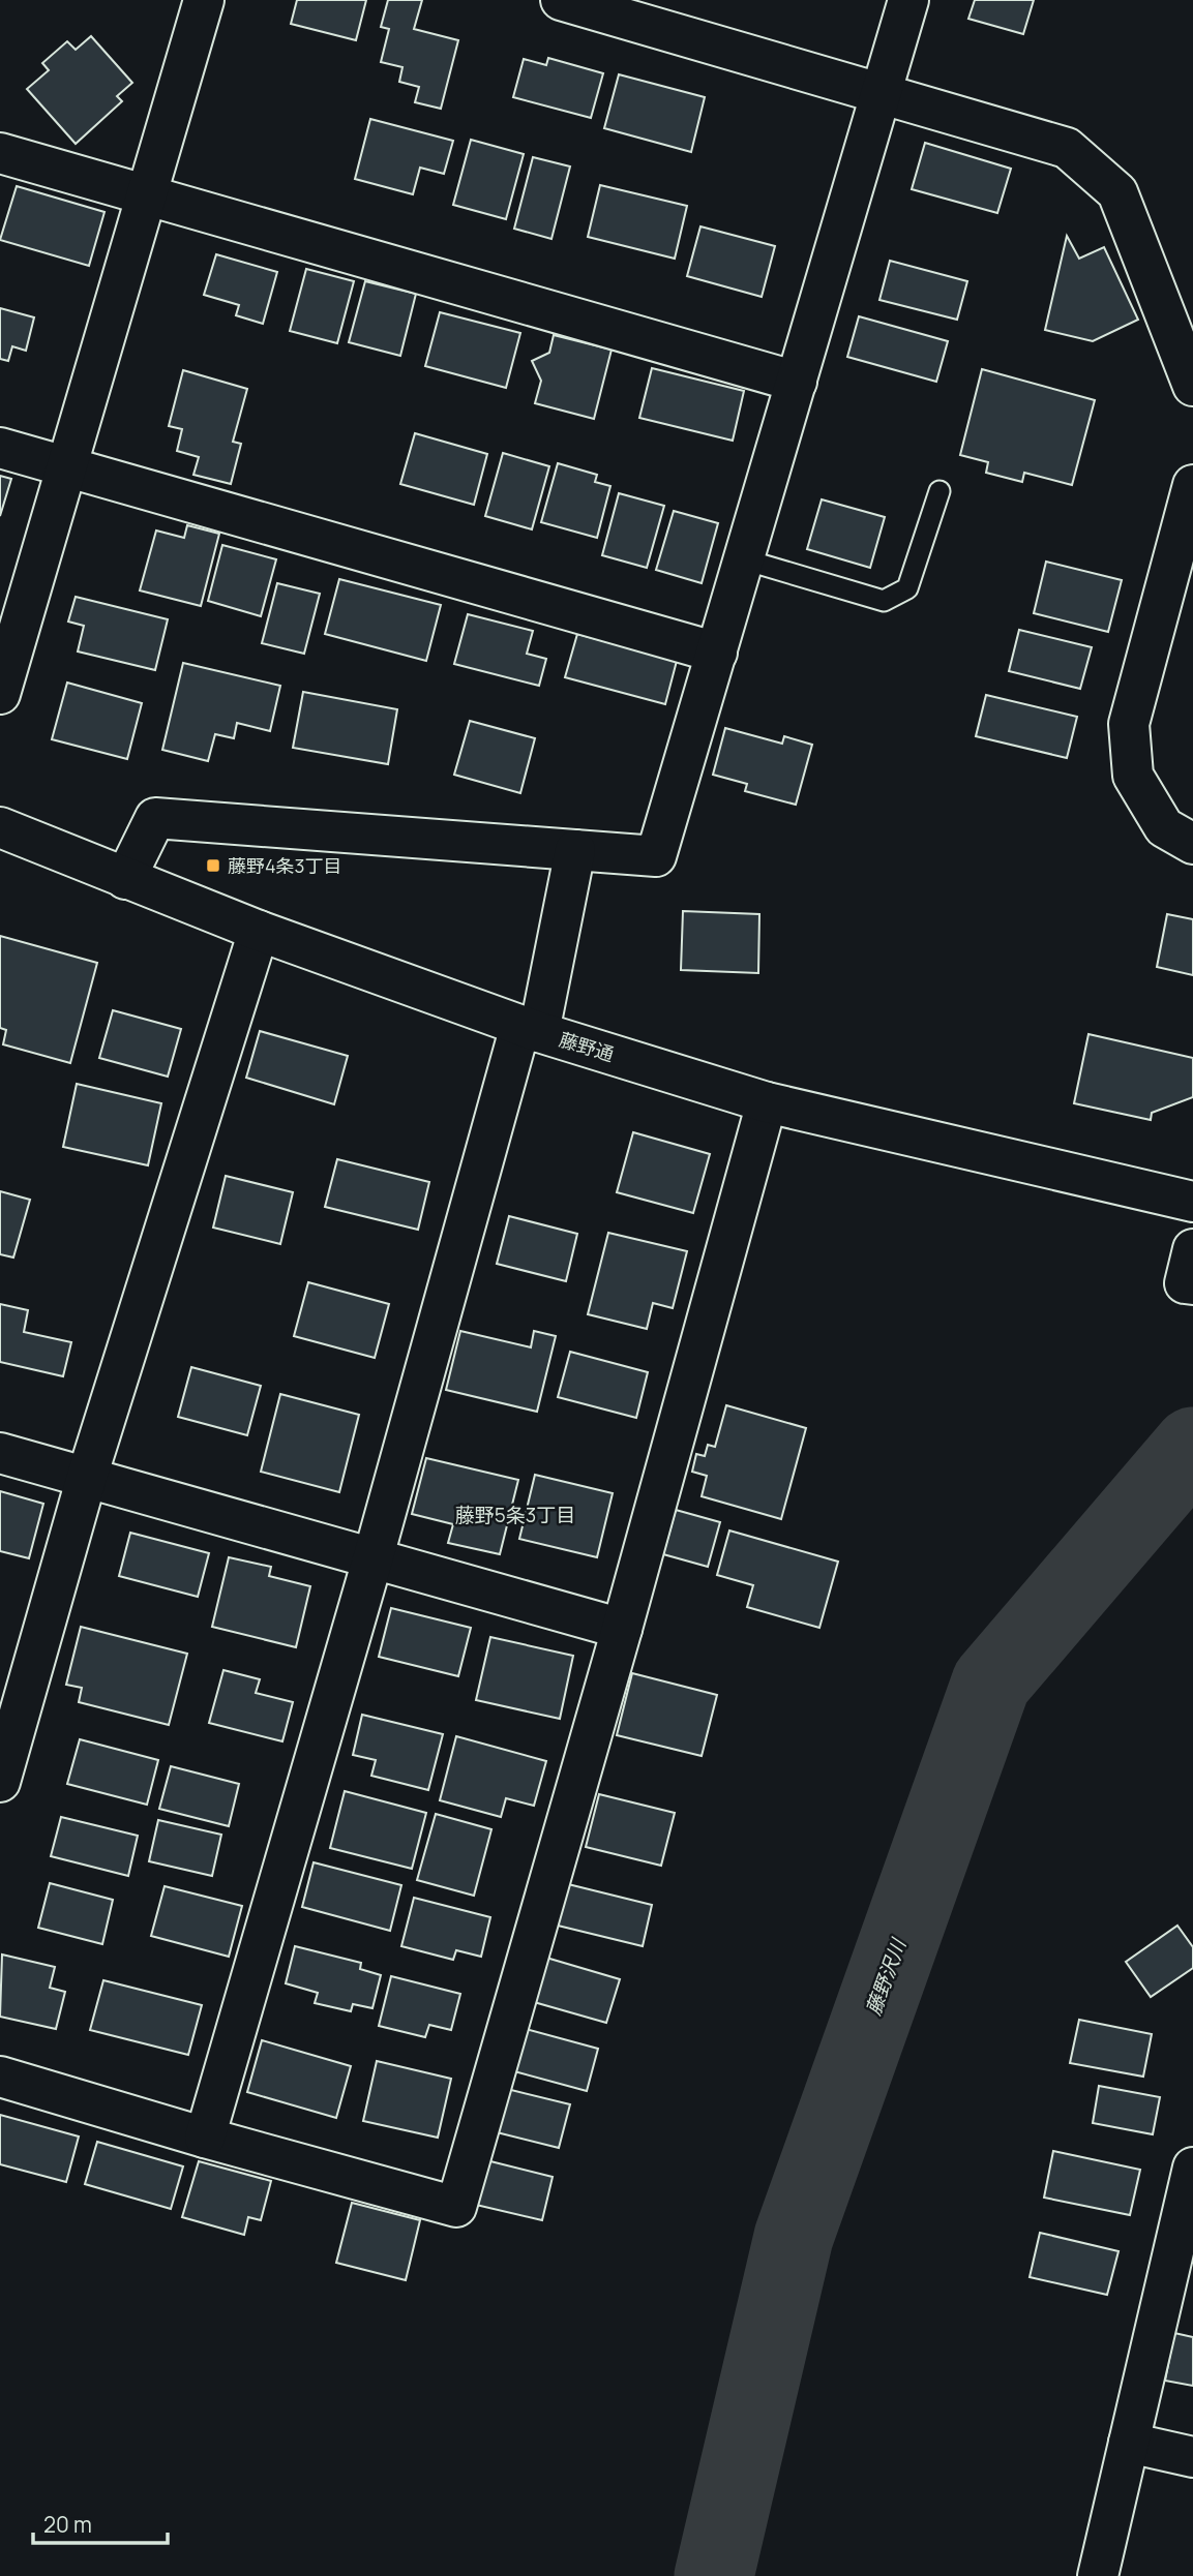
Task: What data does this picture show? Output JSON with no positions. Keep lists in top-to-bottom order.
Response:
{
  "streets": {
    "street": ["藤野通"]
  },
  "districts": ["藤野5条3丁目"],
  "water": ["藤野沢川"],
  "places": {
    "transit": ["藤野4条3丁目"]
  },
  "scale_bar": "20 m"
}
